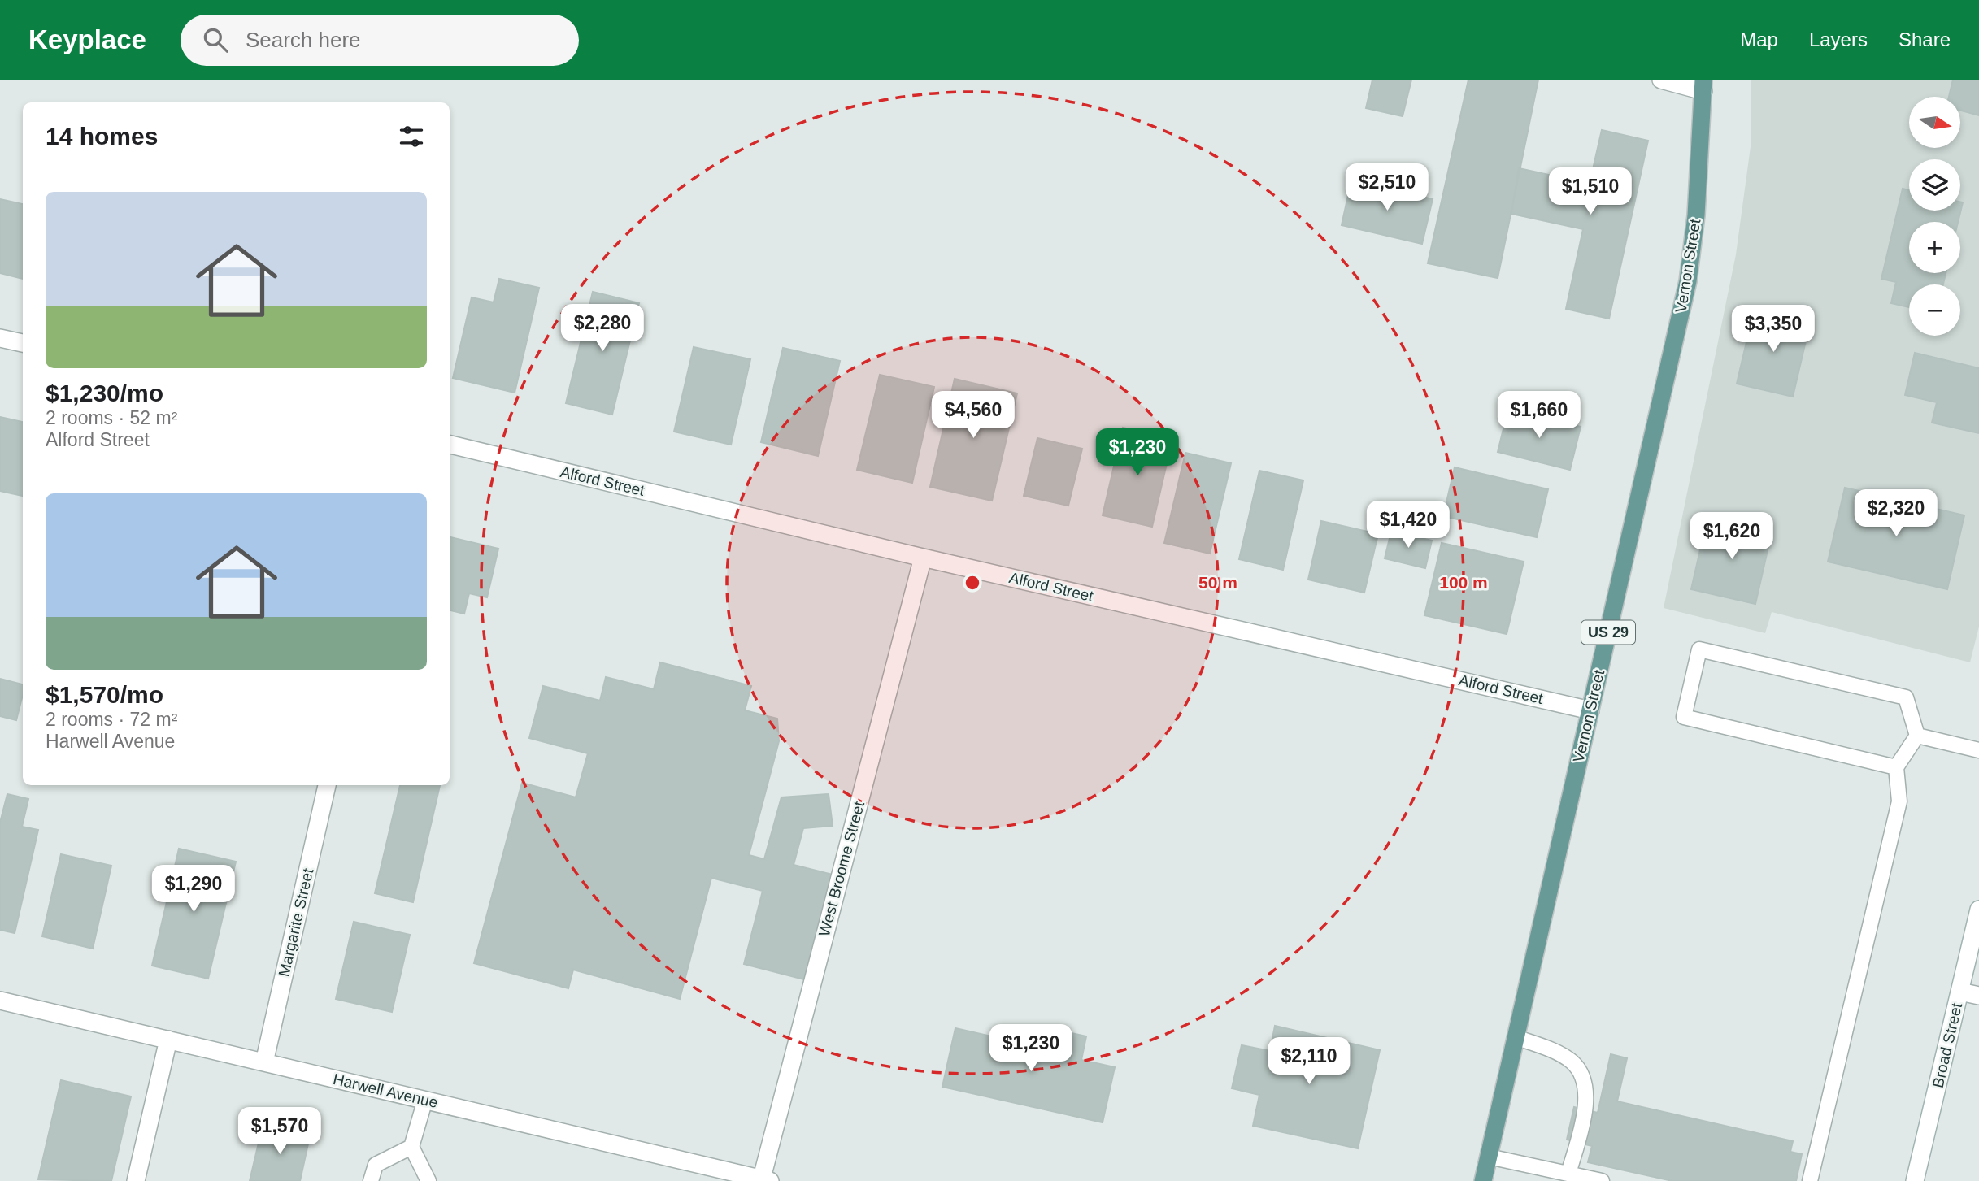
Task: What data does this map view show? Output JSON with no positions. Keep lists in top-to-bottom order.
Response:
{
  "streets": {
    "main road": ["Vernon Street", "US 29"],
    "street": [
      "Alford Street",
      "West Broome Street",
      "Margarite Street",
      "Broad Street",
      "Harwell Avenue"
    ]
  },
  "crossings": [
    ["Vernon Street", "Alford Street"],
    ["Alford Street", "West Broome Street"],
    ["West Broome Street", "Harwell Avenue"],
    ["Margarite Street", "Harwell Avenue"]
  ],
  "north": "right",
  "page": {
    "header": "Keyplace",
    "search": "Search here",
    "nav": ["Map", "Layers", "Share"],
    "map_buttons": ["+", "−"],
    "heading": "14 homes",
    "price": [
      "$2,510",
      "$1,510",
      "$2,280",
      "$3,350",
      "$4,560",
      "$1,660",
      "$1,230",
      "$2,320",
      "$1,420",
      "$1,620",
      "$1,290",
      "$1,230",
      "$2,110",
      "$1,570"
    ],
    "list": [
      {
        "name": "$1,230/mo",
        "note": "2 rooms · 52 m² · Alford Street"
      },
      {
        "name": "$1,570/mo",
        "note": "2 rooms · 72 m² · Harwell Avenue"
      }
    ]
  },
  "rings": ["50 m", "100 m"]
}
